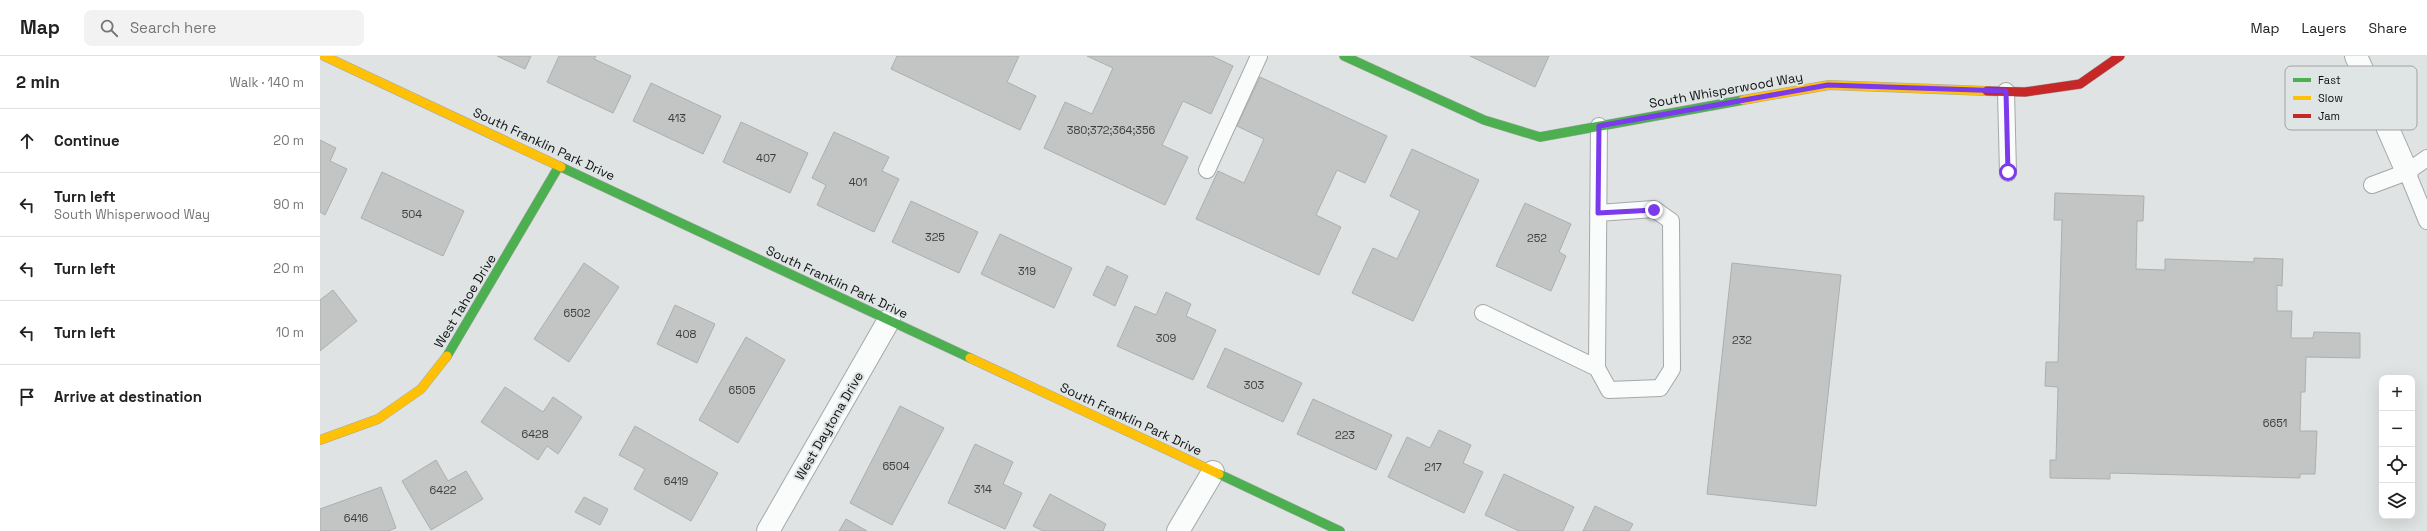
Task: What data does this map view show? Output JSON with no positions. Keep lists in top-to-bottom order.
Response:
{
  "streets": {
    "street": [
      "South Whisperwood Way",
      "South Franklin Park Drive",
      "West Tahoe Drive",
      "West Daytona Drive"
    ]
  },
  "crossings": [
    ["South Franklin Park Drive", "West Tahoe Drive"],
    ["South Franklin Park Drive", "West Daytona Drive"]
  ],
  "house_numbers": [
    "413",
    "380;372;364;356",
    "407",
    "401",
    "504",
    "325",
    "252",
    "319",
    "6502",
    "408",
    "309",
    "232",
    "303",
    "6505",
    "6651",
    "6428",
    "223",
    "6504",
    "217",
    "6419",
    "314",
    "6422",
    "6416"
  ],
  "legend": ["Fast", "Slow", "Jam"],
  "page": {
    "header": "Map",
    "search": "Search here",
    "nav": ["Map", "Layers", "Share"],
    "heading": ["2 min", "Walk · 140 m"],
    "list": [
      ["Continue", "20 m"],
      ["Turn left", "South Whisperwood Way", "90 m"],
      ["Turn left", "20 m"],
      ["Turn left", "10 m"],
      "Arrive at destination"
    ],
    "map_buttons": ["+", "−"]
  }
}
